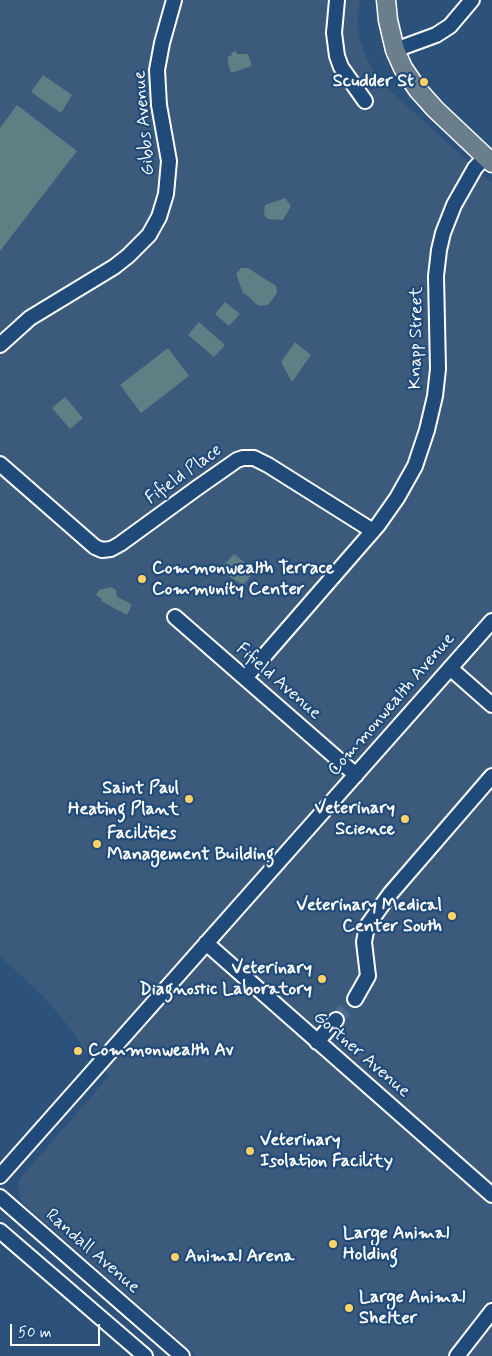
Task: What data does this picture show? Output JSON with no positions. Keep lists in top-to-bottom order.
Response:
{
  "streets": {
    "street": [
      "Gibbs Avenue",
      "Knapp Street",
      "Fifield Place",
      "Fifield Avenue",
      "Commonwealth Avenue",
      "Gortner Avenue",
      "Randall Avenue"
    ]
  },
  "crossings": [
    ["Knapp Street", "Fifield Place"],
    ["Knapp Street", "Fifield Avenue"],
    ["Fifield Avenue", "Commonwealth Avenue"],
    ["Commonwealth Avenue", "Gortner Avenue"]
  ],
  "places": [
    "Scudder St",
    "Commonwealth Terrace Community Center",
    "Saint Paul Heating Plant",
    "Veterinary Science",
    "Facilities Management Building",
    "Veterinary Medical Center South",
    "Veterinary Diagnostic Laboratory",
    "Commonwealth Av",
    "Veterinary Isolation Facility",
    "Large Animal Holding",
    "Animal Arena",
    "Large Animal Shelter"
  ],
  "scale_bar": "50 m"
}
